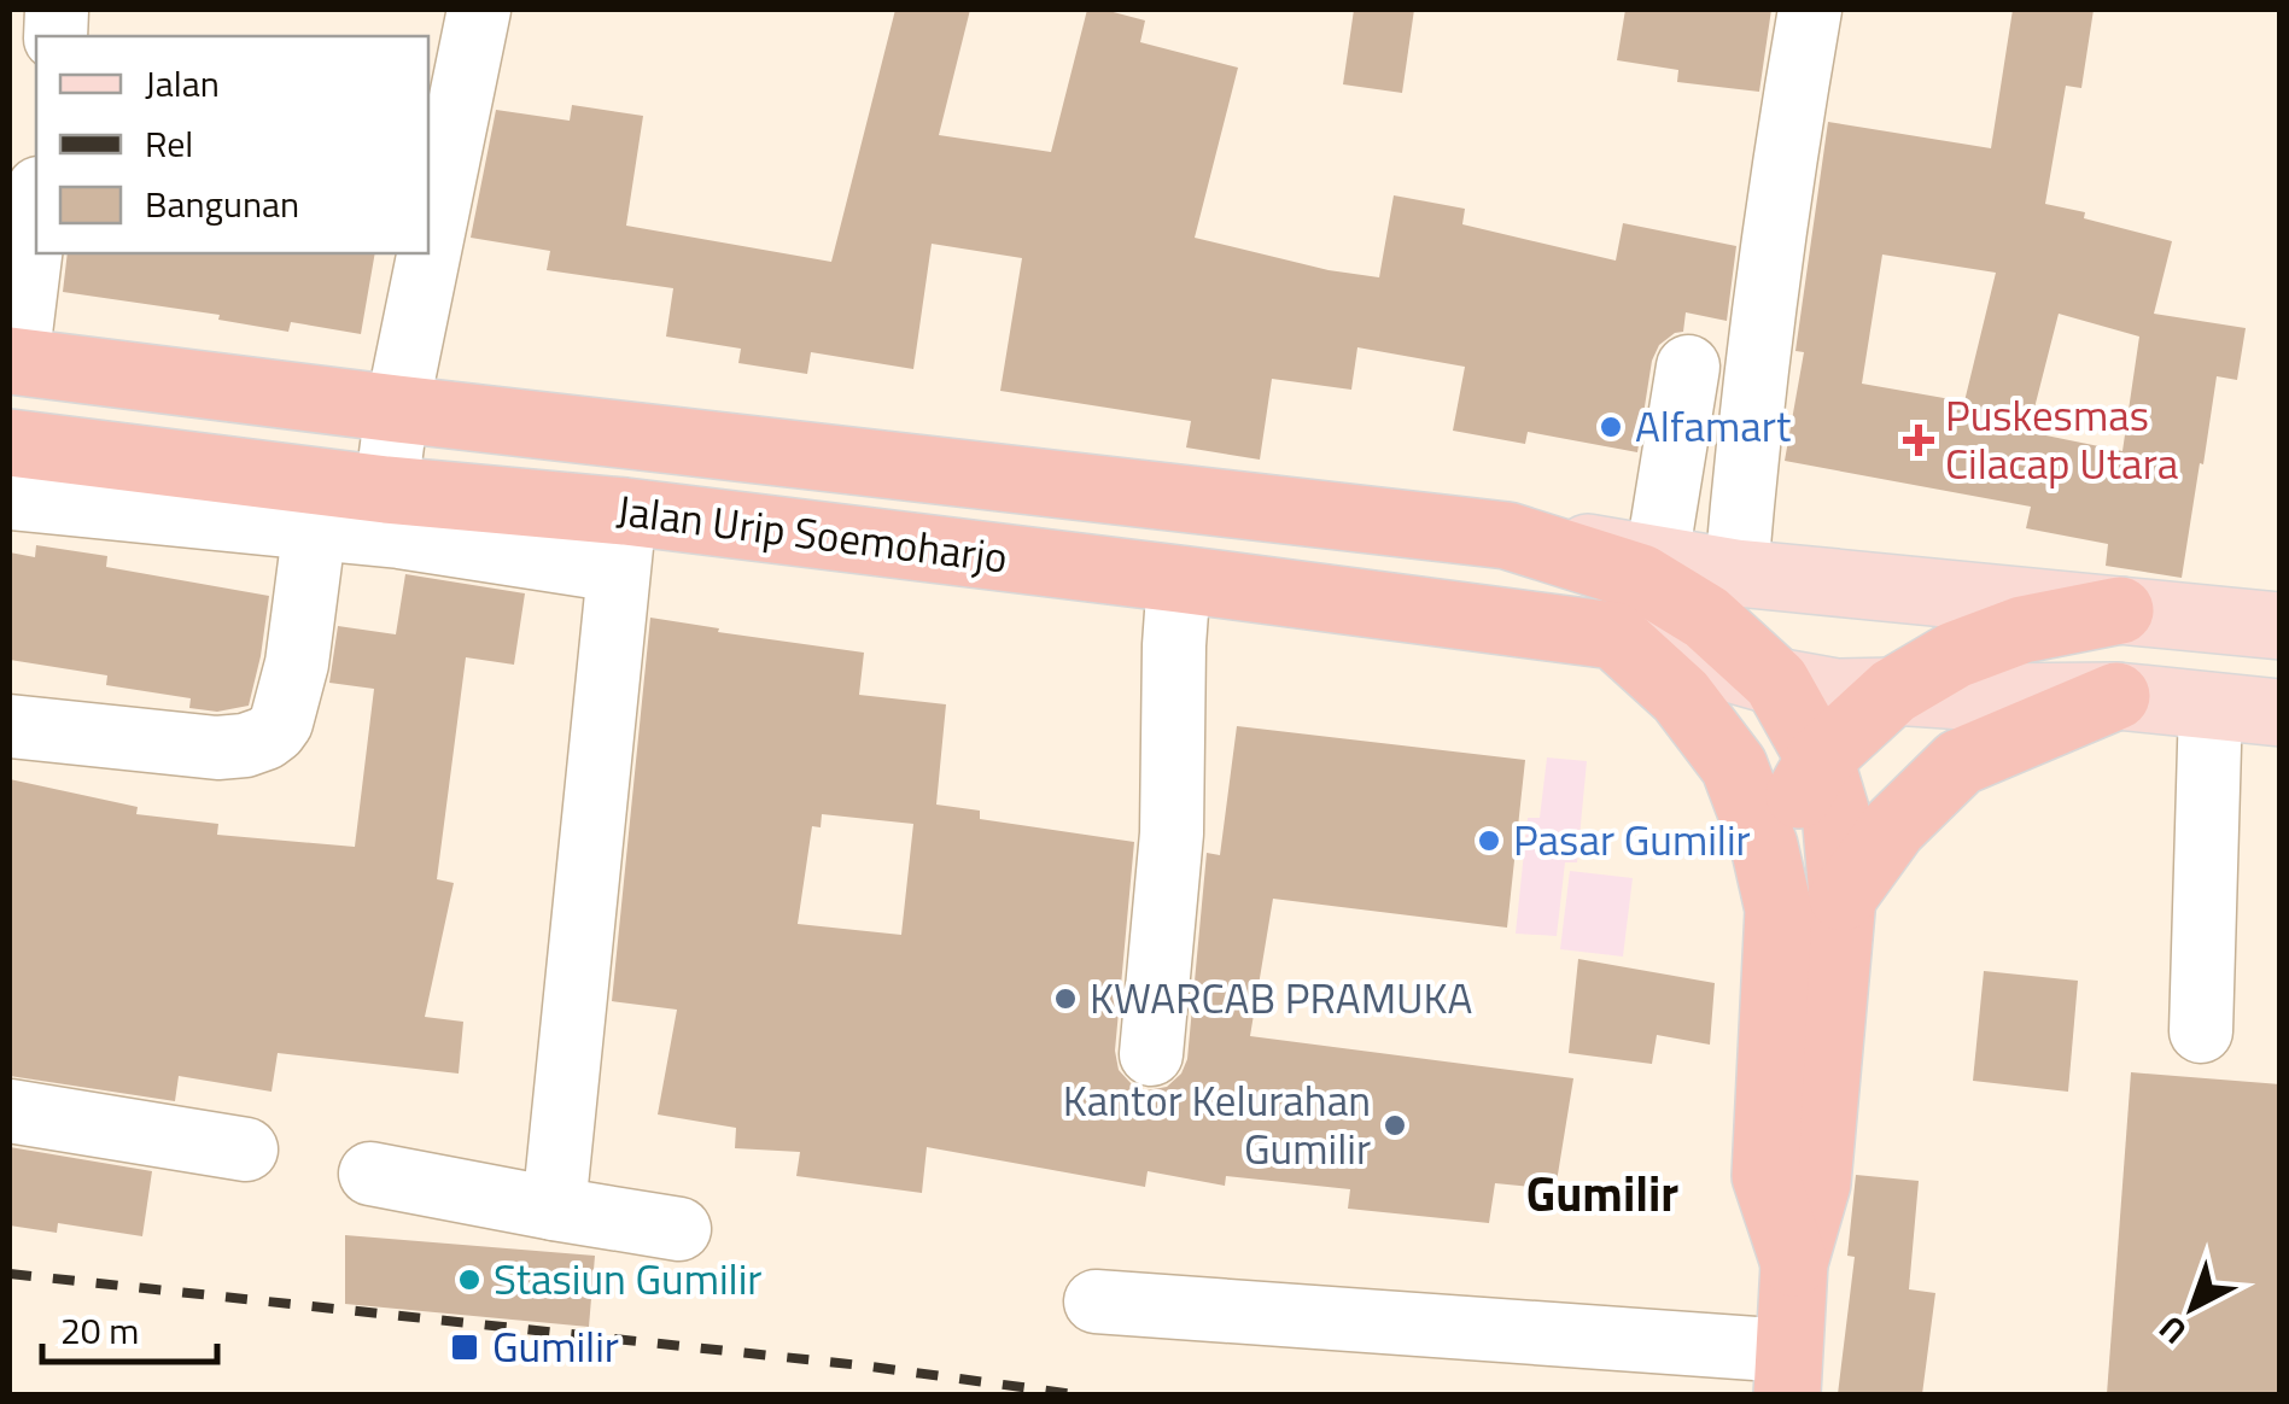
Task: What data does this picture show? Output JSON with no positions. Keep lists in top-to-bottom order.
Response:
{
  "streets": {
    "highway": ["Jalan Urip Soemoharjo"]
  },
  "districts": ["Gumilir"],
  "places": {
    "other": [
      "Alfamart",
      "Pasar Gumilir",
      "KWARCAB PRAMUKA",
      "Kantor Kelurahan Gumilir",
      "Stasiun Gumilir"
    ],
    "health": ["Puskesmas Cilacap Utara"],
    "transit": ["Gumilir"]
  },
  "legend": ["Jalan", "Rel", "Bangunan"],
  "scale_bar": "20 m",
  "north": "bottom left"
}
